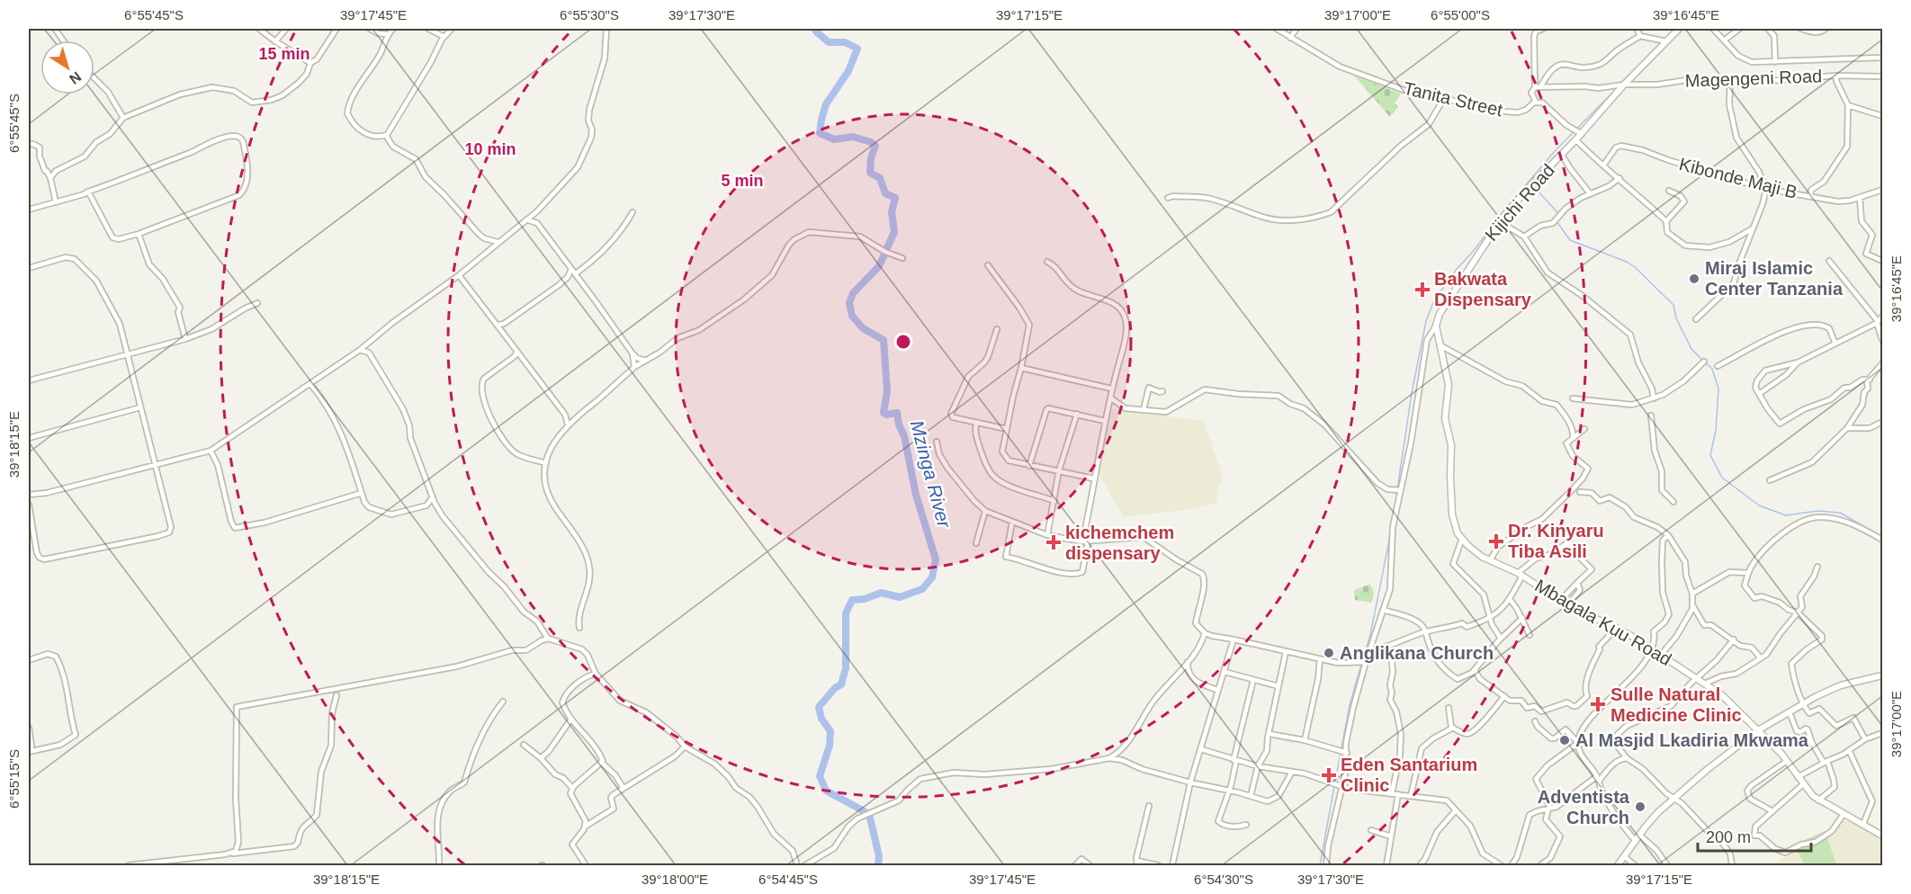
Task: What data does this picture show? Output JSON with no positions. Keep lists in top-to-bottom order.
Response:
{
  "streets": {
    "street": [
      "Magengeni Road",
      "Tanita Street",
      "Kibonde Maji B",
      "Kijichi Road",
      "Mbagala Kuu Road"
    ]
  },
  "crossings": [
    ["Magengeni Road", "Kijichi Road"],
    ["Kijichi Road", "Mbagala Kuu Road"]
  ],
  "water": ["Mzinga River"],
  "places": {
    "other": [
      "Miraj Islamic Center Tanzania",
      "Anglikana Church",
      "Al Masjid Lkadiria Mkwama",
      "Adventista Church"
    ],
    "health": [
      "Bakwata Dispensary",
      "Dr. Kinyaru Tiba Asili",
      "kichemchem dispensary",
      "Sulle Natural Medicine Clinic",
      "Eden Santarium Clinic"
    ]
  },
  "scale_bar": "200 m",
  "north": "bottom right",
  "coordinates": [
    "6°55'45\"S",
    "39°17'45\"E",
    "6°55'30\"S",
    "39°17'30\"E",
    "39°17'15\"E",
    "39°17'00\"E",
    "6°55'00\"S",
    "39°16'45\"E",
    "39°18'15\"E",
    "6°55'15\"S",
    "39°18'00\"E",
    "6°54'45\"S",
    "6°54'30\"S"
  ],
  "rings": ["15 min", "10 min", "5 min"]
}
